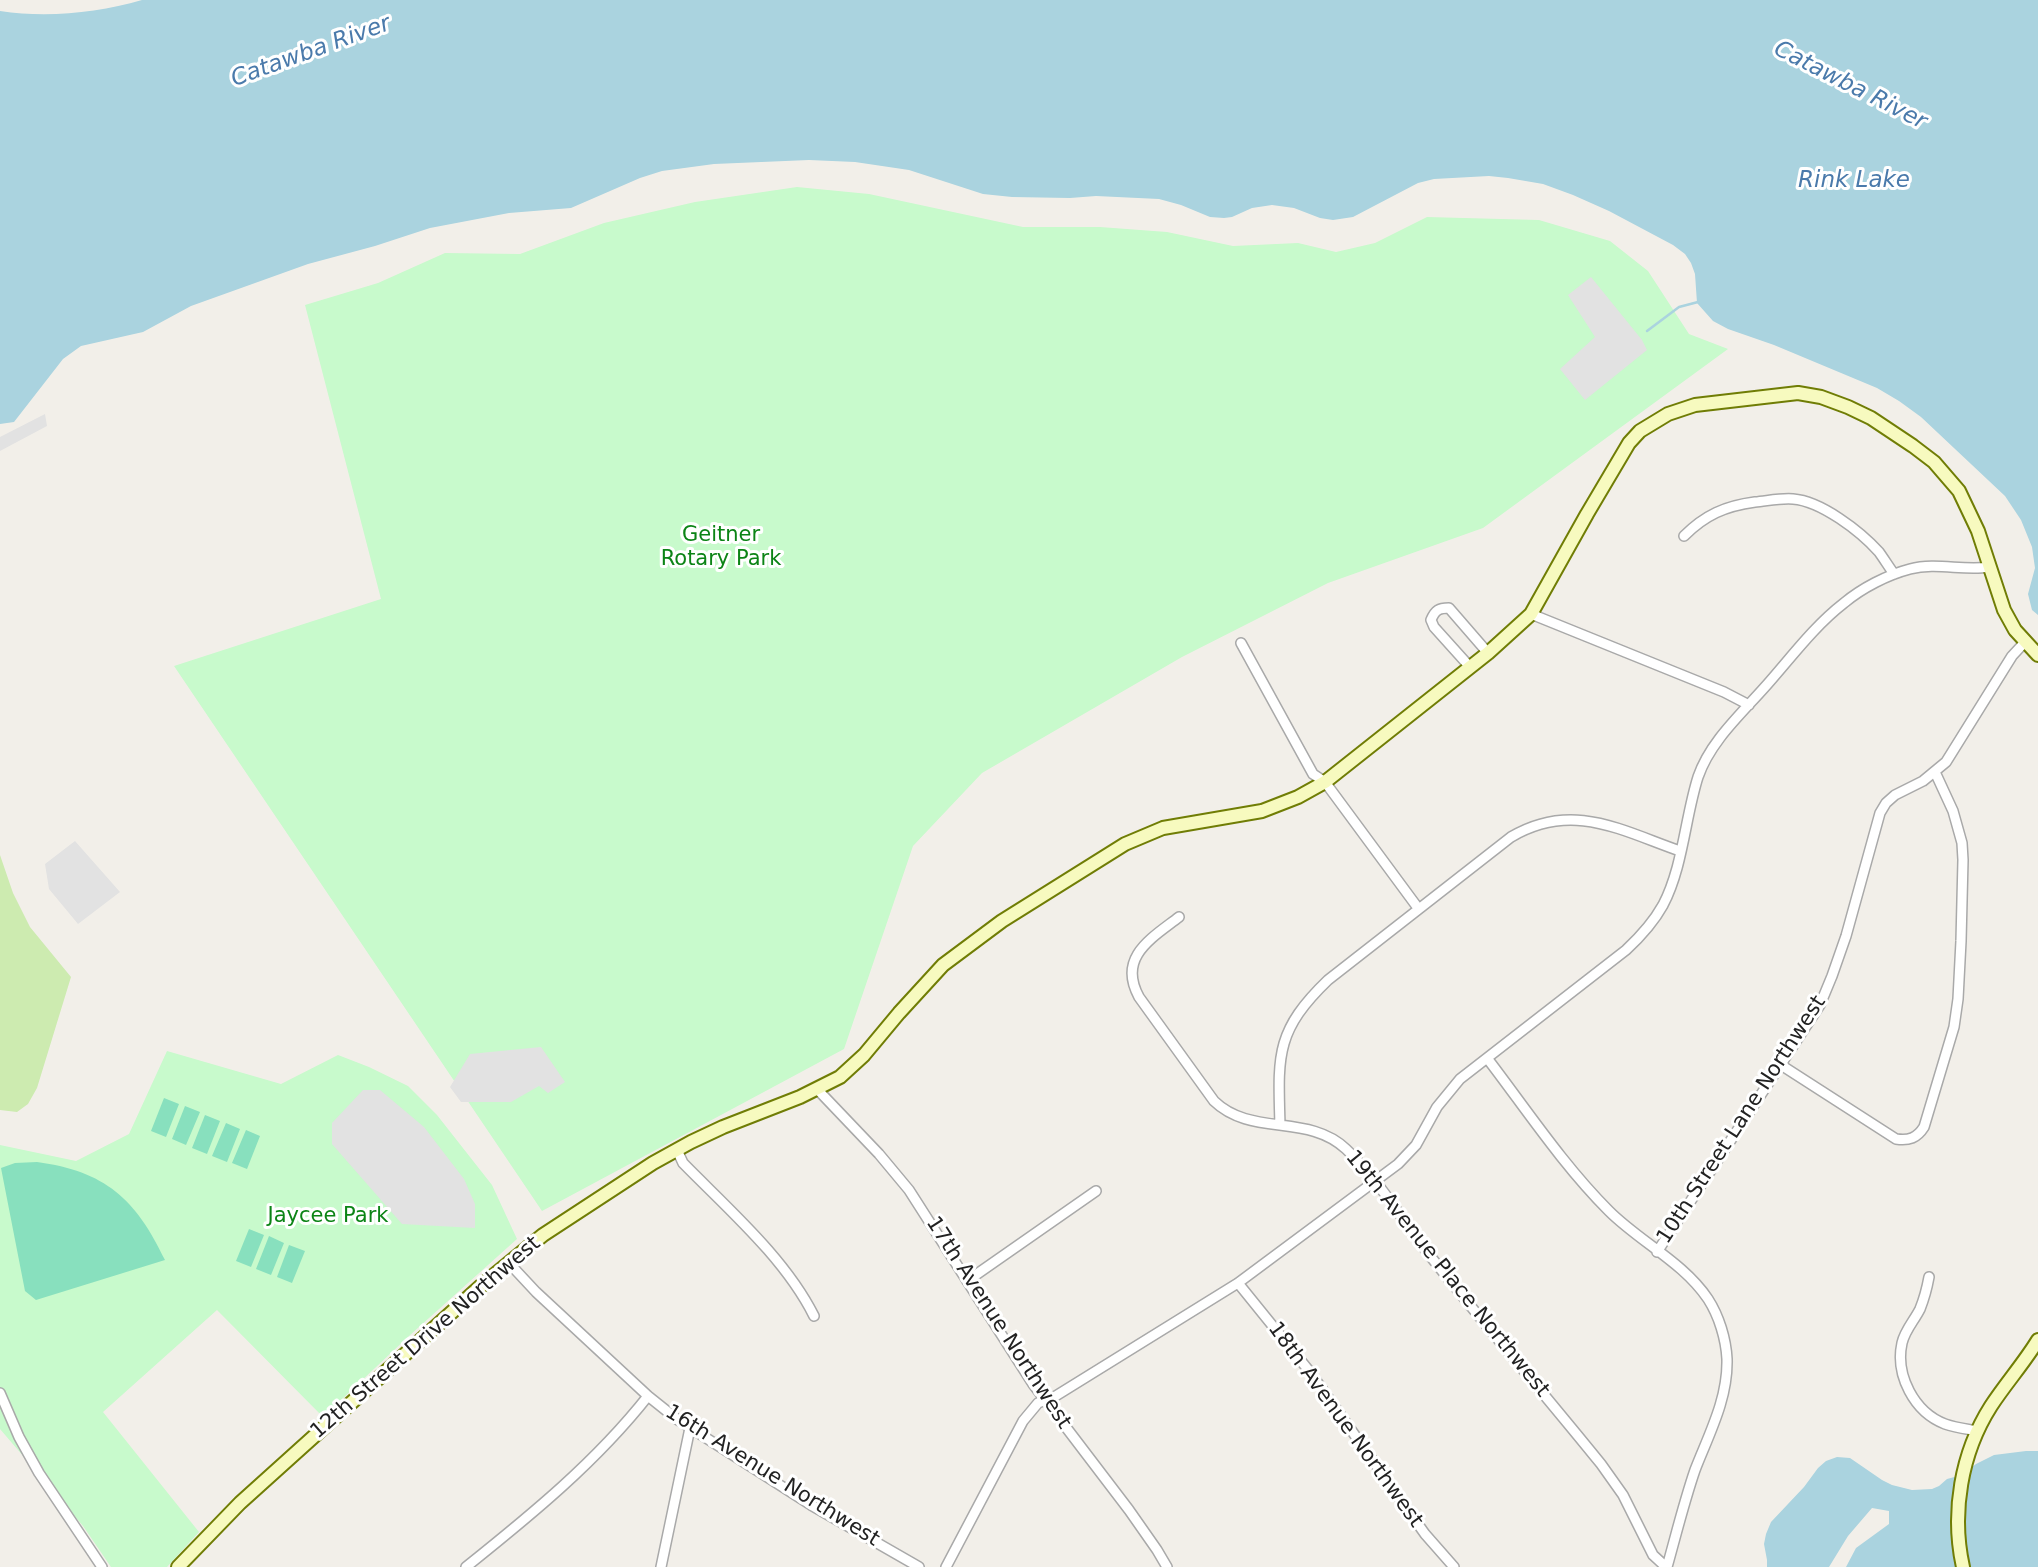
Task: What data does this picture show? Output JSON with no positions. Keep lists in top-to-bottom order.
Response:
{
  "streets": {
    "street": [
      "10th Street Lane Northwest",
      "19th Avenue Place Northwest",
      "17th Avenue Northwest",
      "12th Street Drive Northwest",
      "18th Avenue Northwest",
      "16th Avenue Northwest"
    ]
  },
  "crossings": [
    ["17th Avenue Northwest", "12th Street Drive Northwest"],
    ["12th Street Drive Northwest", "16th Avenue Northwest"]
  ],
  "water": ["Catawba River", "Rink Lake"],
  "parks": ["Geitner Rotary Park", "Jaycee Park"]
}
